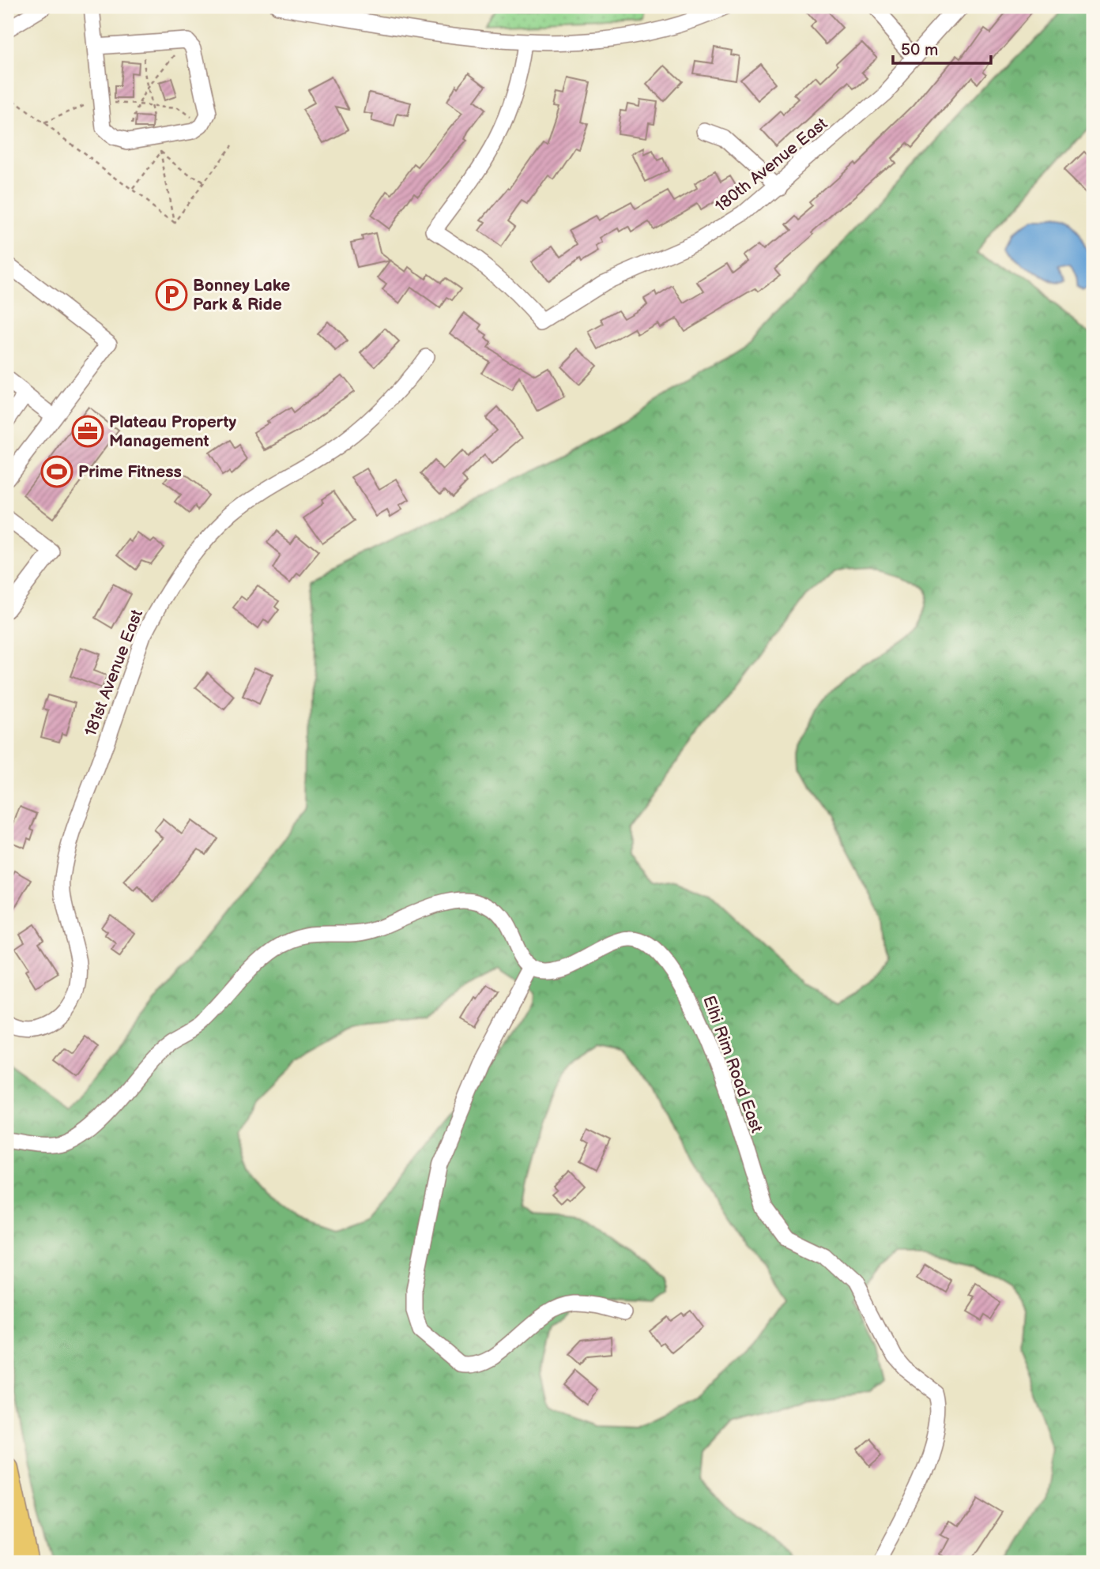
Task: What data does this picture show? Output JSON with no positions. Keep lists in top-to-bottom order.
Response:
{
  "streets": {
    "street": ["180th Avenue East", "181st Avenue East", "Elhi Rim Road East"]
  },
  "places": {
    "parking": ["Bonney Lake Park & Ride"],
    "office": ["Plateau Property Management"],
    "sports": ["Prime Fitness"]
  },
  "scale_bar": "50 m"
}
